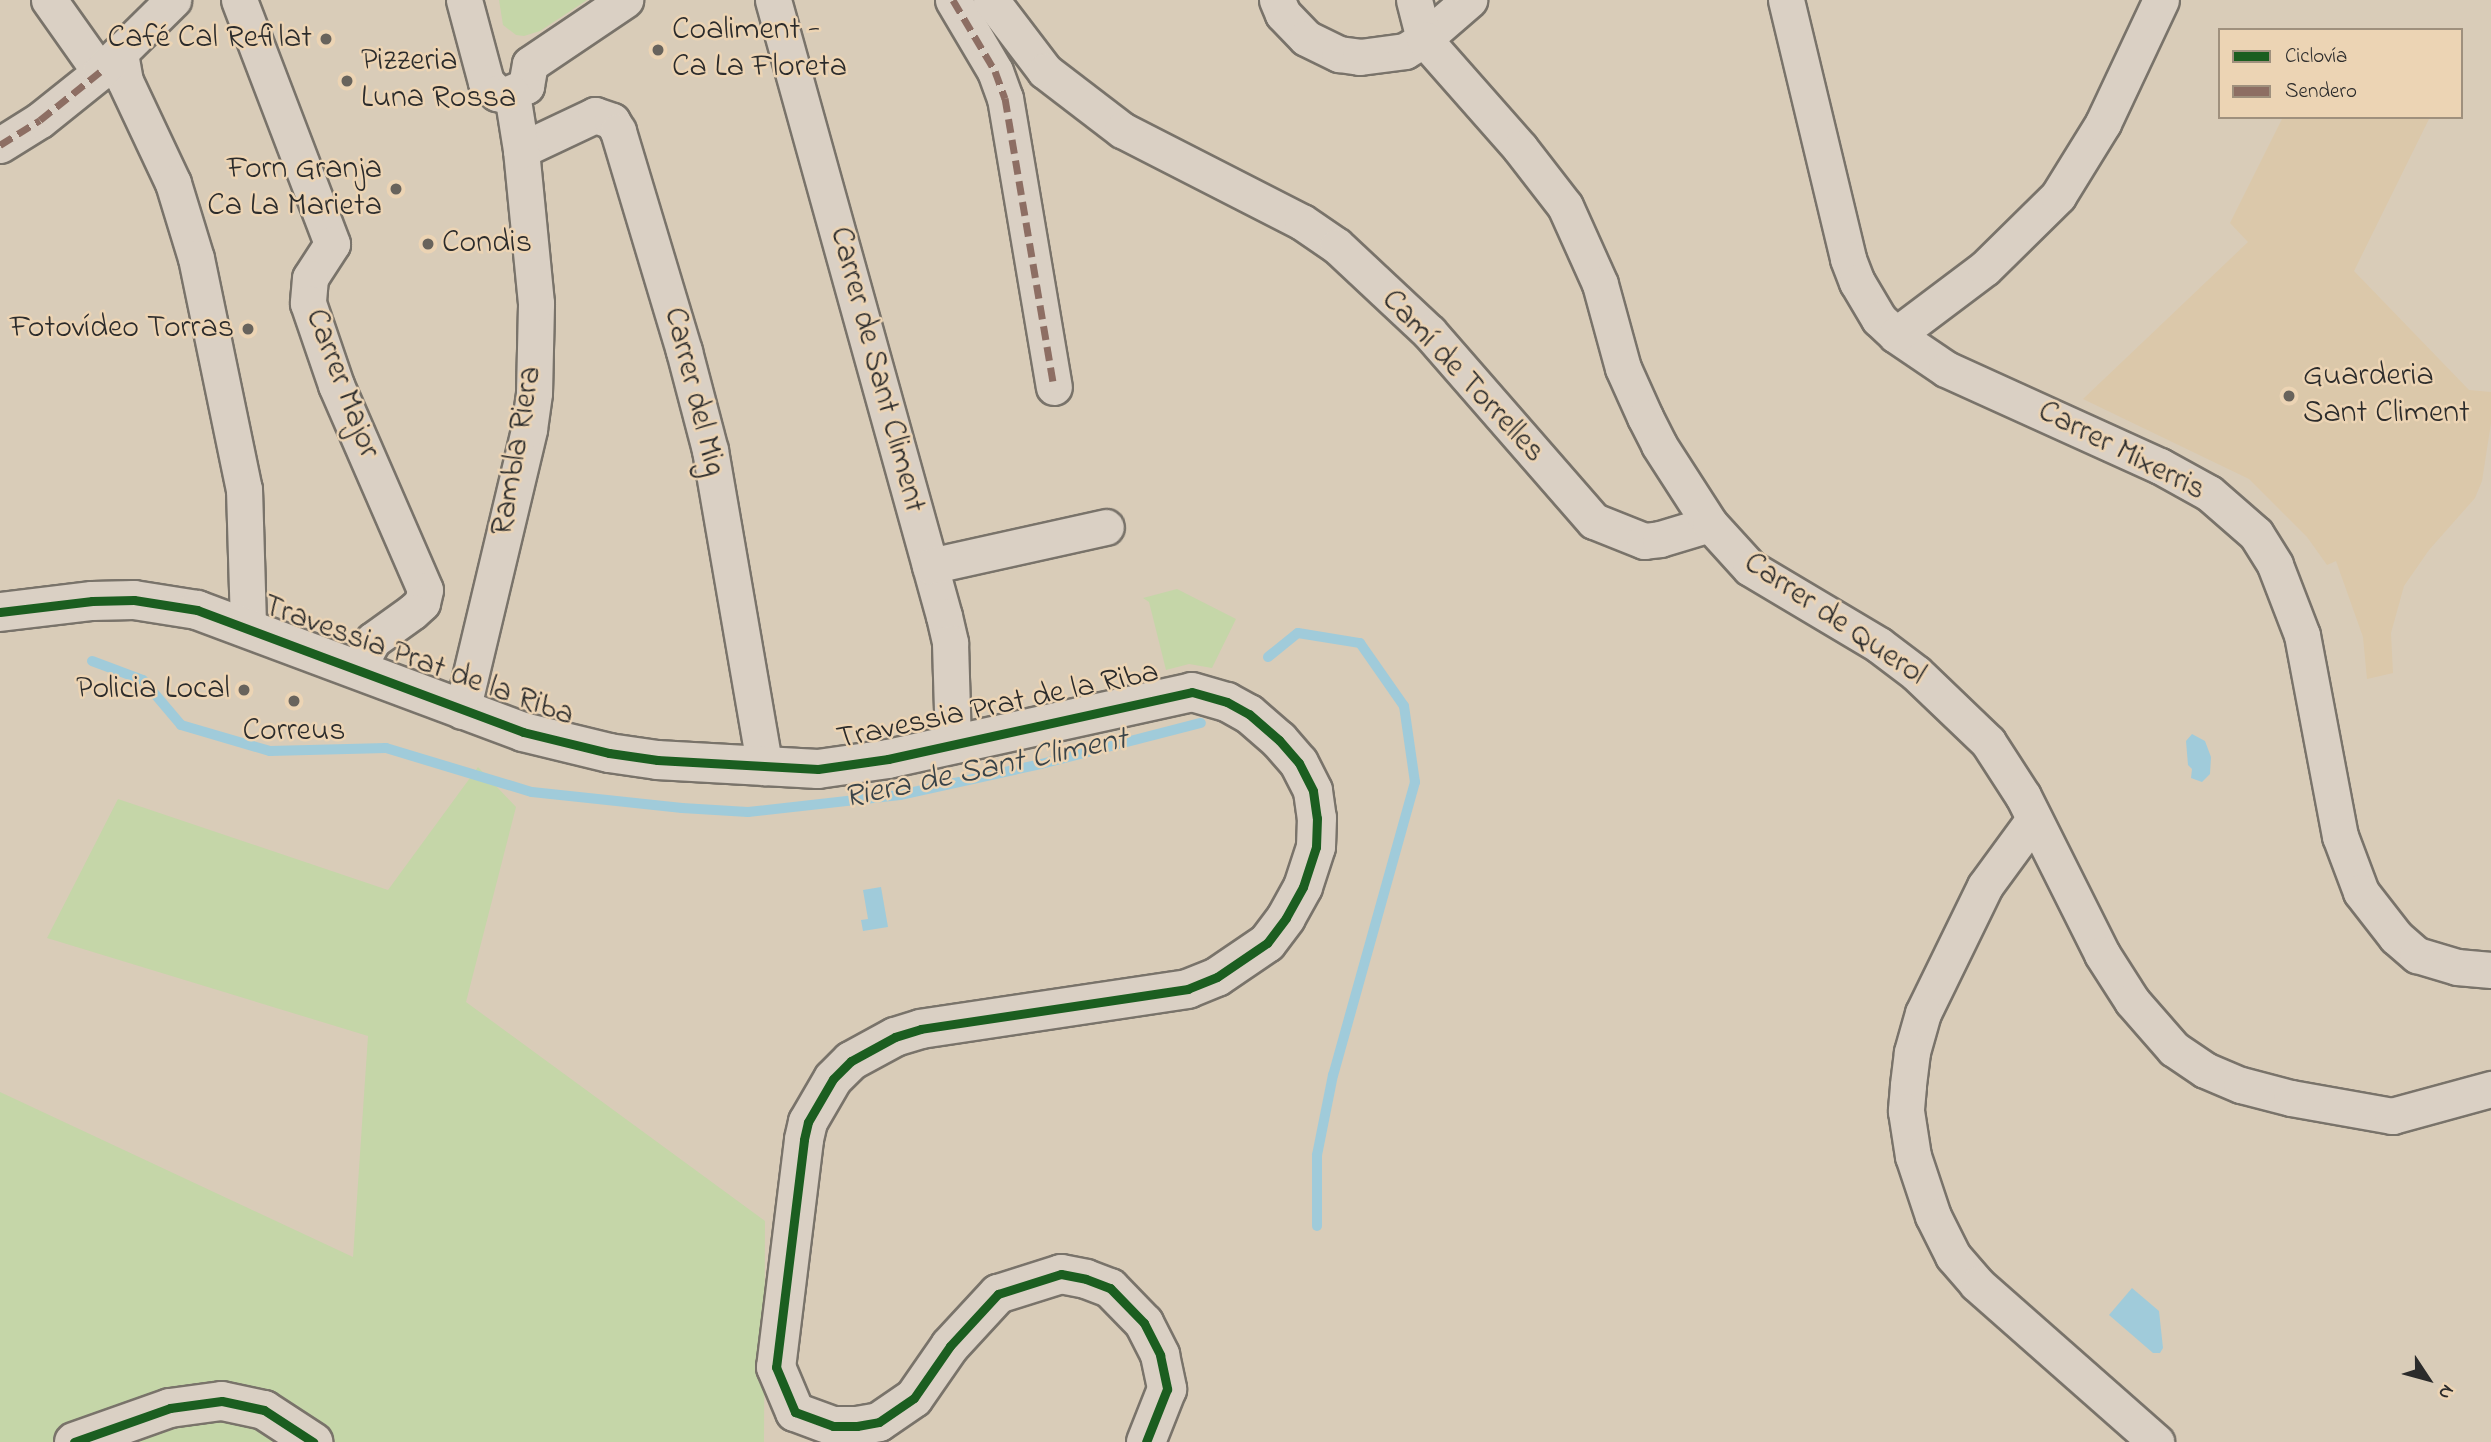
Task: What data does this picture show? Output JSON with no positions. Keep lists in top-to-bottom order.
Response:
{
  "streets": {
    "street": [
      "Carrer de Sant Climent",
      "Camí de Torrelles",
      "Carrer Major",
      "Carrer del Mig",
      "Rambla Riera",
      "Carrer Mixerris",
      "Carrer de Querol",
      "Travessia Prat de la Riba"
    ]
  },
  "crossings": [
    ["Carrer de Sant Climent", "Travessia Prat de la Riba"],
    ["Camí de Torrelles", "Carrer de Querol"],
    ["Carrer Major", "Travessia Prat de la Riba"],
    ["Carrer del Mig", "Rambla Riera"],
    ["Carrer del Mig", "Travessia Prat de la Riba"],
    ["Rambla Riera", "Travessia Prat de la Riba"]
  ],
  "water": ["Riera de Sant Climent"],
  "places": [
    "Café Cal Refilat",
    "Coaliment - Ca La Floreta",
    "Pizzeria Luna Rossa",
    "Forn Granja Ca La Marieta",
    "Condis",
    "Fotovídeo Torras",
    "Guarderia Sant Climent",
    "Policia Local",
    "Correus"
  ],
  "legend": ["Ciclovía", "Sendero"],
  "north": "bottom right"
}
